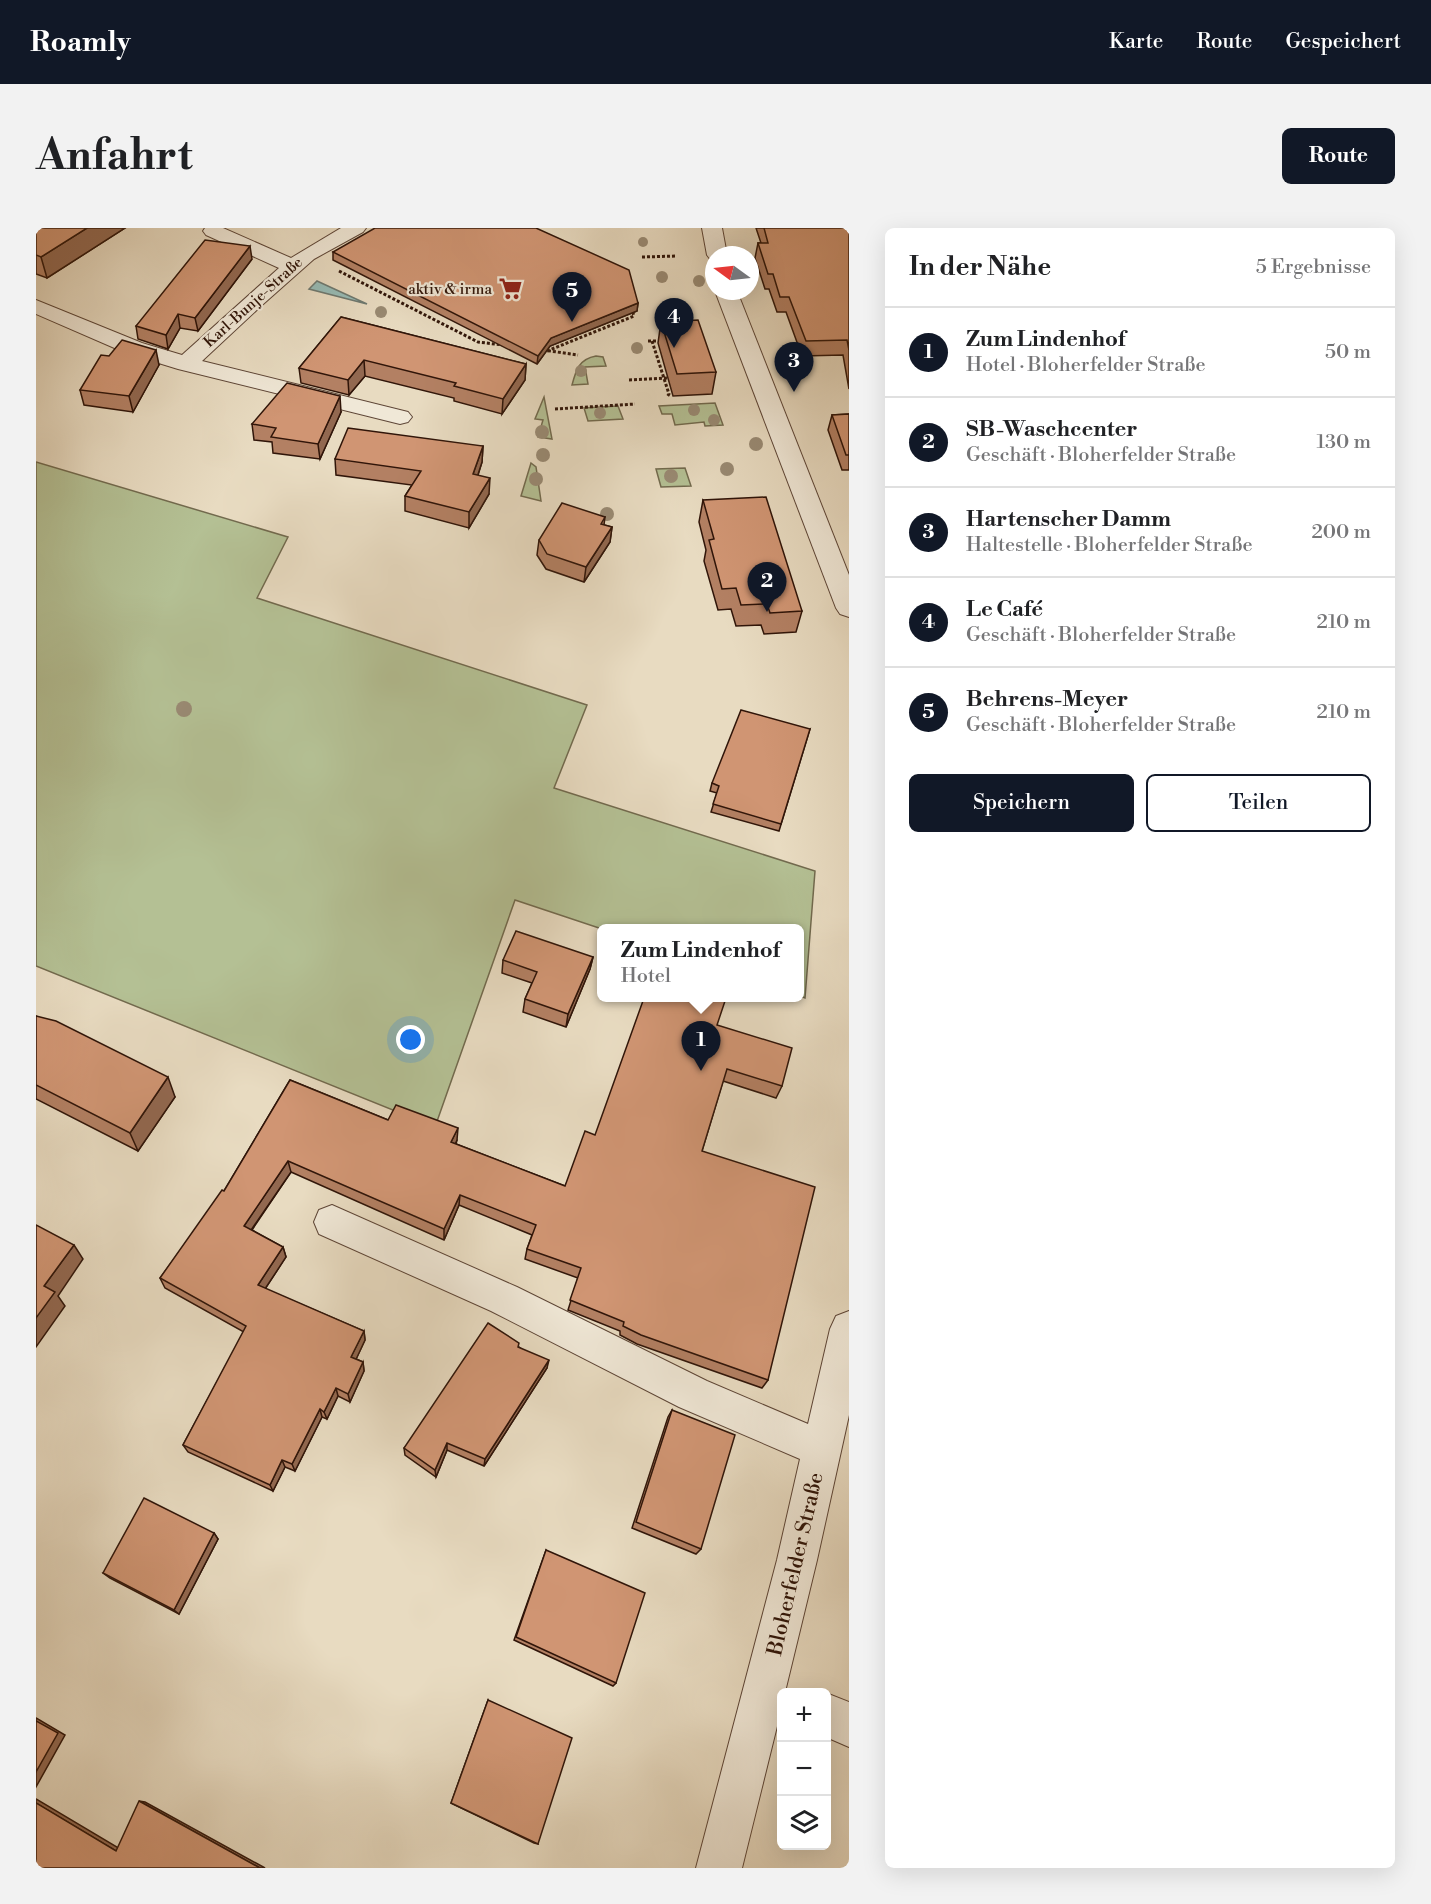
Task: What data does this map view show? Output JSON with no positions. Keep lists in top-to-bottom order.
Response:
{
  "streets": {
    "street": ["Karl-Bunje-Straße", "Bloherfelder Straße"]
  },
  "places": {
    "supermarket": ["aktiv & irma"]
  },
  "north": "left",
  "page": {
    "header": "Roamly",
    "nav": ["Karte", "Route", "Gespeichert"],
    "buttons": [
      "Route",
      ["Speichern", "Teilen"]
    ],
    "title": "Anfahrt",
    "heading": ["In der Nähe", "5 Ergebnisse"],
    "pins": [
      "5",
      "4",
      "3",
      "2",
      "1"
    ],
    "list": [
      {
        "mark": "1",
        "name": "Zum Lindenhof",
        "note": "Hotel · Bloherfelder Straße",
        "value": "50 m"
      },
      {
        "mark": "2",
        "name": "SB-Waschcenter",
        "note": "Geschäft · Bloherfelder Straße",
        "value": "130 m"
      },
      {
        "mark": "3",
        "name": "Hartenscher Damm",
        "note": "Haltestelle · Bloherfelder Straße",
        "value": "200 m"
      },
      {
        "mark": "4",
        "name": "Le Café",
        "note": "Geschäft · Bloherfelder Straße",
        "value": "210 m"
      },
      {
        "mark": "5",
        "name": "Behrens-Meyer",
        "note": "Geschäft · Bloherfelder Straße",
        "value": "210 m"
      }
    ],
    "popup": ["Zum Lindenhof", "Hotel"],
    "map_buttons": ["+", "−"]
  }
}
